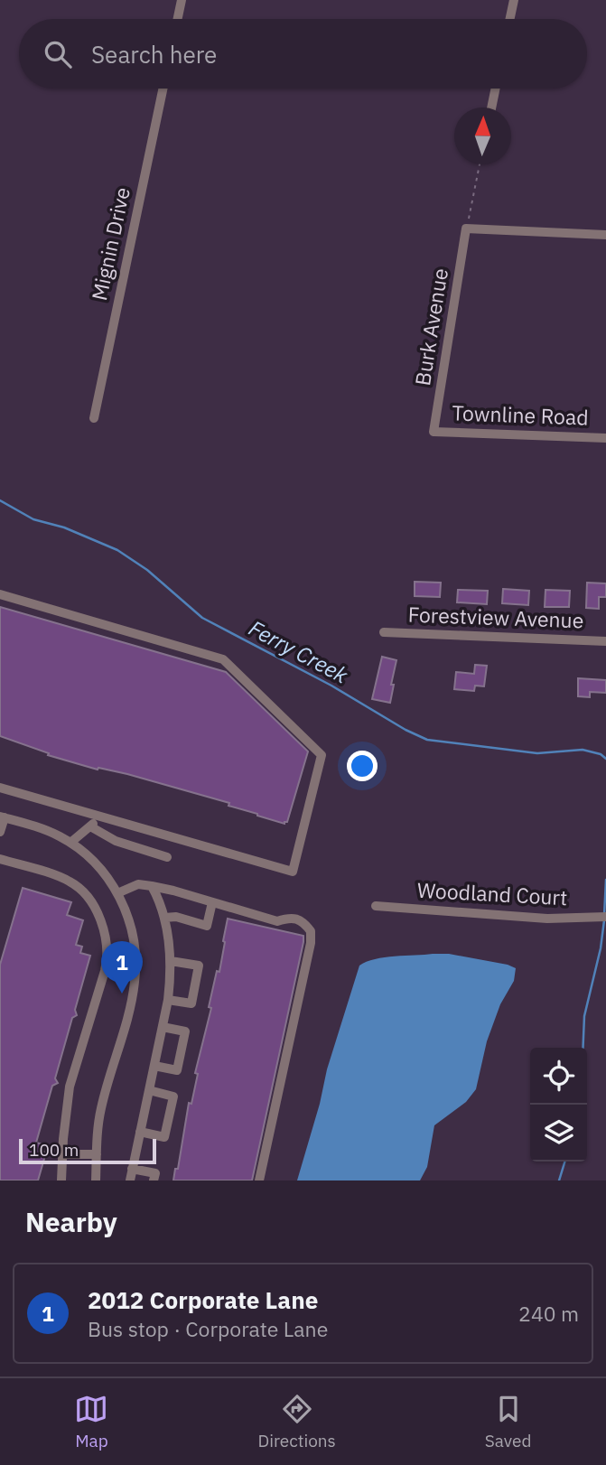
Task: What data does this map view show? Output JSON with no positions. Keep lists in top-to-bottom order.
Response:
{
  "streets": {
    "street": [
      "Mignin Drive",
      "Burk Avenue",
      "Townline Road",
      "Forestview Avenue",
      "Woodland Court"
    ]
  },
  "crossings": [
    ["Burk Avenue", "Townline Road"]
  ],
  "water": ["Ferry Creek"],
  "scale_bar": "100 m",
  "north": "top",
  "page": {
    "search": "Search here",
    "pins": "1",
    "scale": "100 m",
    "heading": "Nearby",
    "list": [
      {
        "mark": "1",
        "name": "2012 Corporate Lane",
        "note": "Bus stop · Corporate Lane",
        "value": "240 m"
      }
    ],
    "nav": ["Map", "Directions", "Saved"]
  }
}
